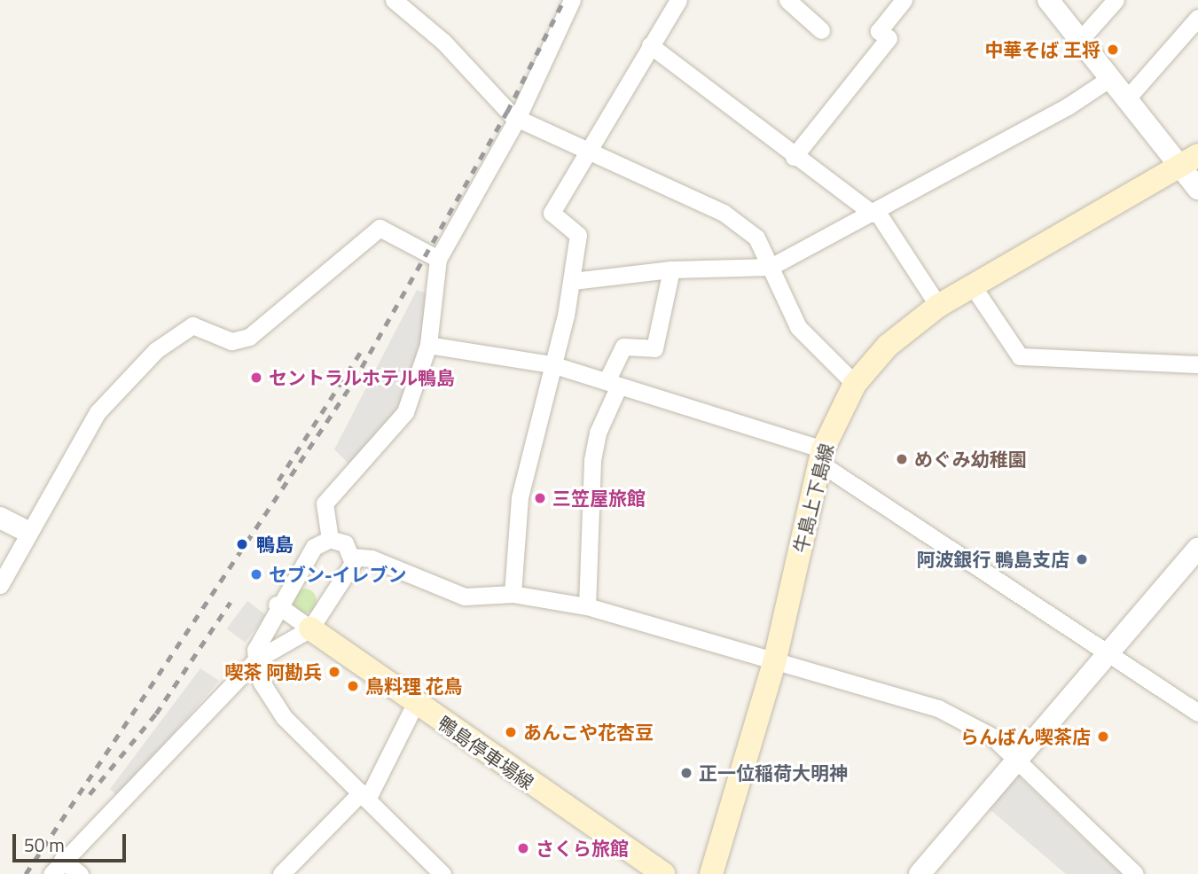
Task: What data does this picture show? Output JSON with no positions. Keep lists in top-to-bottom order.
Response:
{
  "streets": {
    "main road": ["牛島上下島線", "鴨島停車場線"]
  },
  "places": [
    "中華そば 王将",
    "セントラルホテル鴨島",
    "めぐみ幼稚園",
    "三笠屋旅館",
    "鴨島",
    "阿波銀行 鴨島支店",
    "セブン-イレブン",
    "喫茶 阿勘兵",
    "鳥料理 花鳥",
    "あんこや花杏豆",
    "らんばん喫茶店",
    "正一位稲荷大明神",
    "さくら旅館"
  ],
  "scale_bar": "50 m"
}
